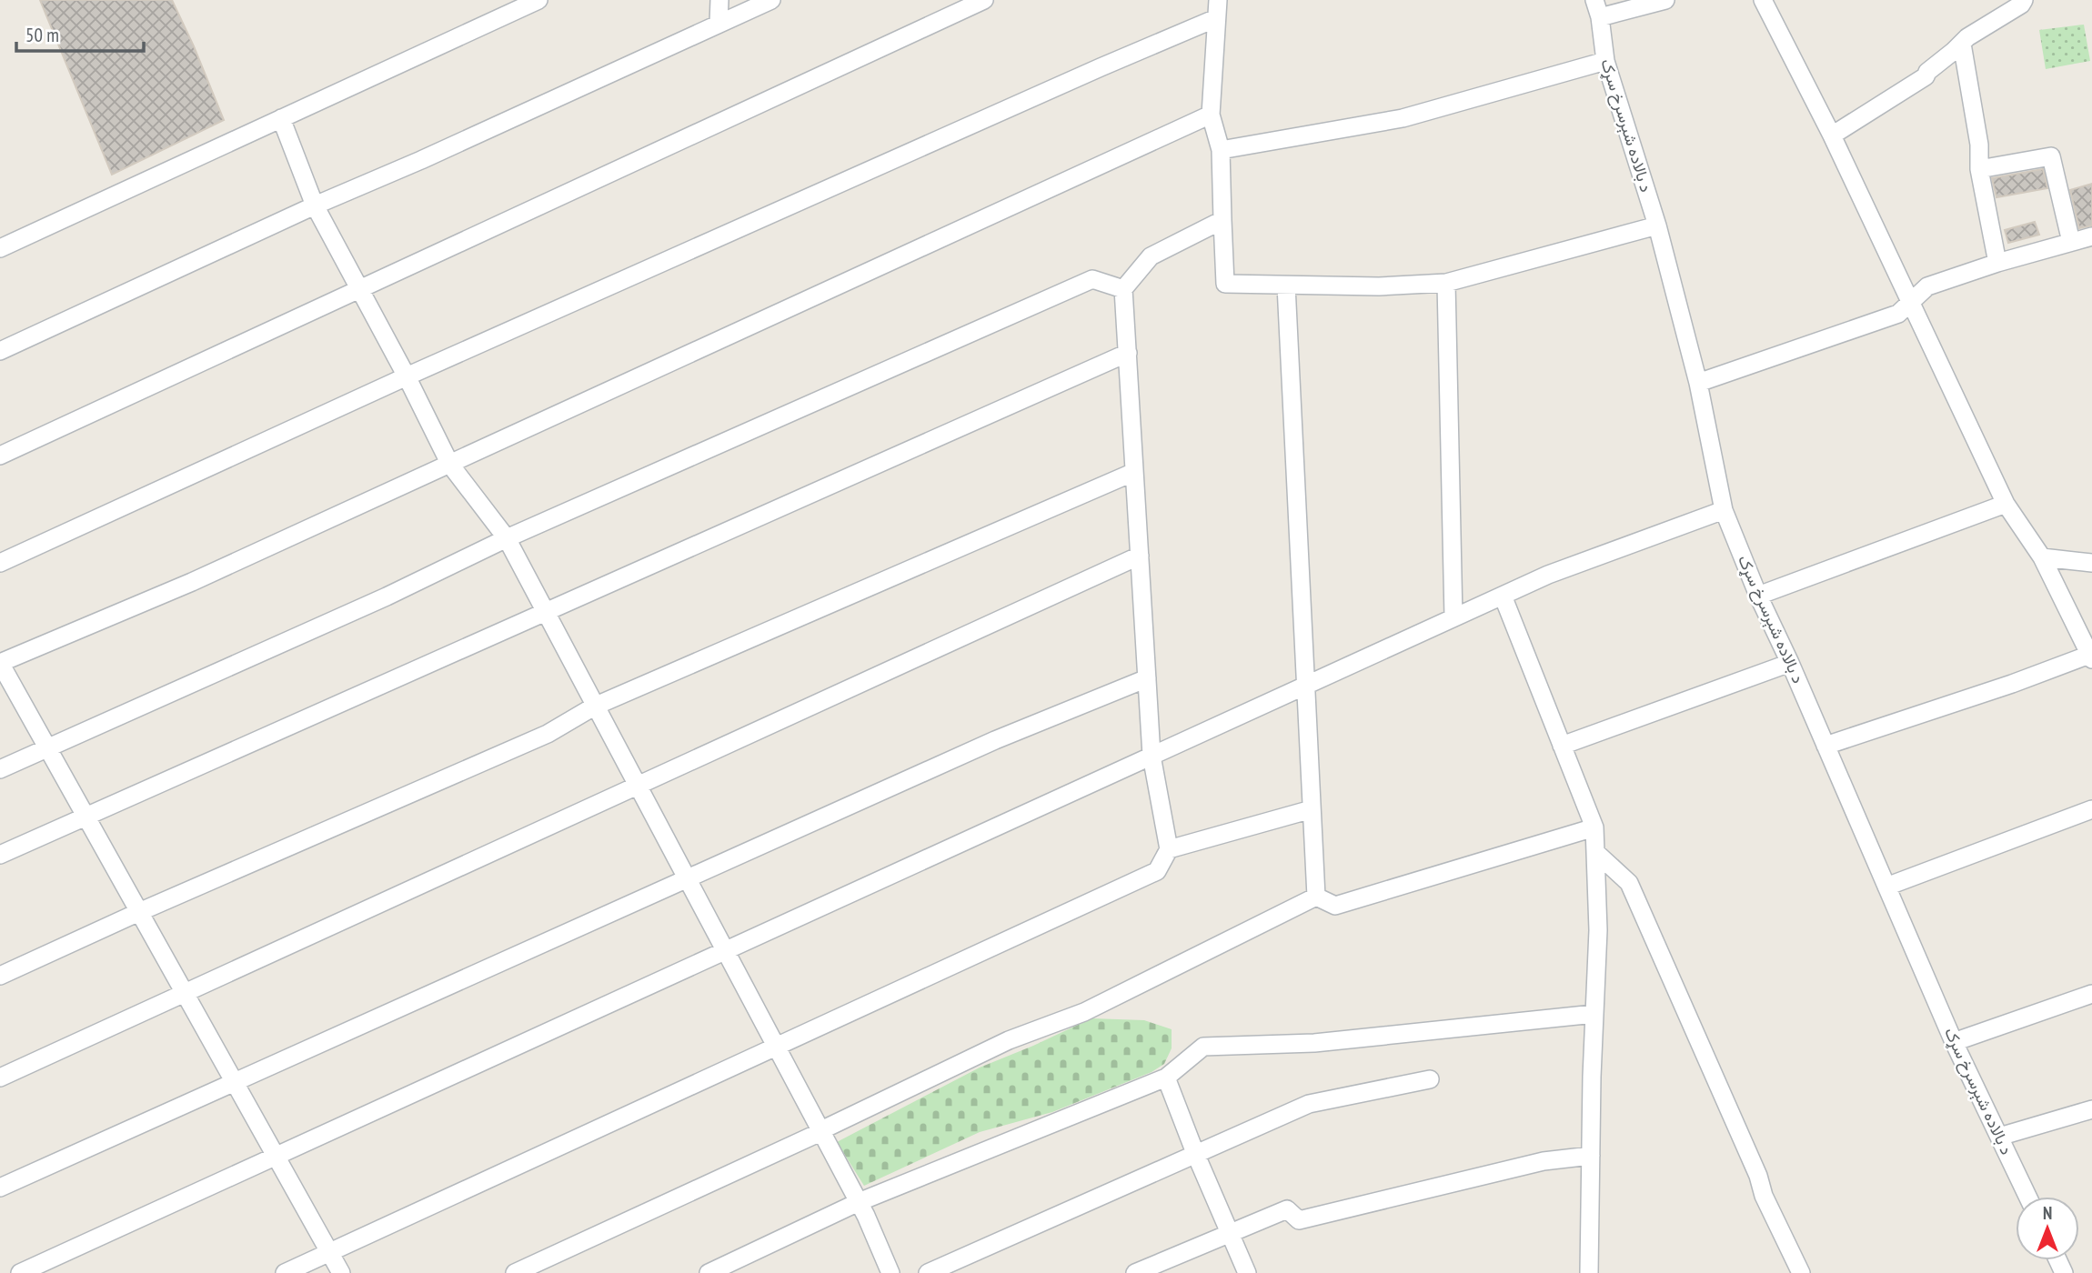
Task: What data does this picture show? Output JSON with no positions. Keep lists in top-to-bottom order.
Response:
{
  "streets": {
    "street": ["د بالاده شېرسرخ سړک"]
  },
  "scale_bar": "50 m",
  "north": "top"
}
